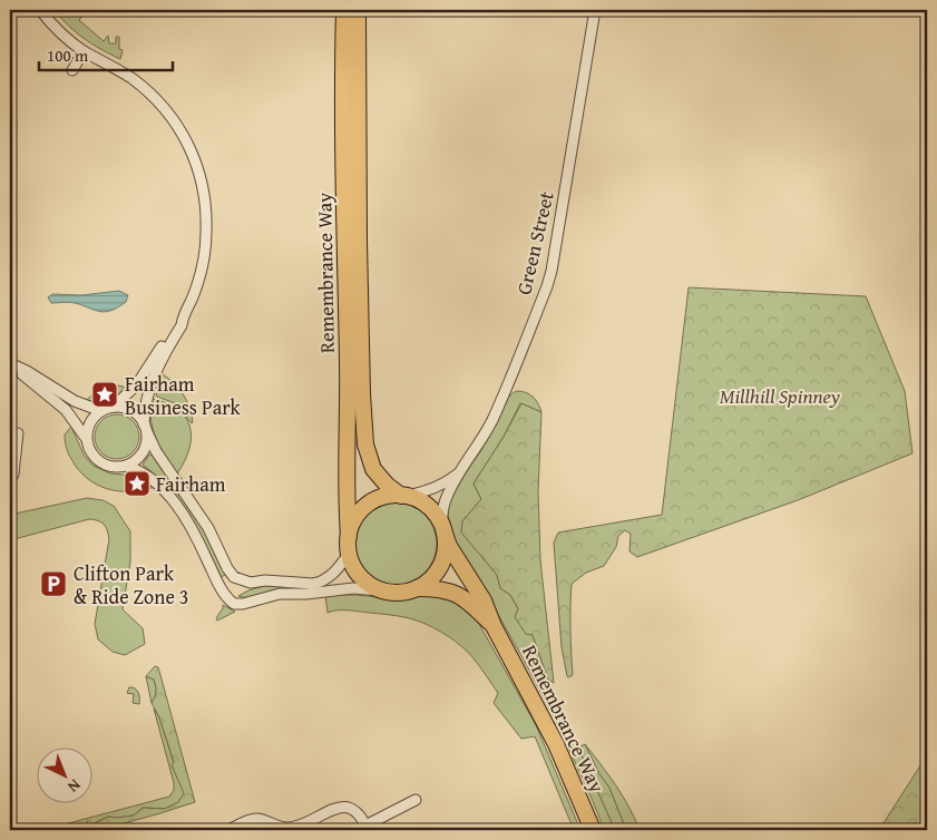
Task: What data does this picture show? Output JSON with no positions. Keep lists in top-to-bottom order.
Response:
{
  "streets": {
    "highway": ["Remembrance Way"],
    "street": ["Green Street"]
  },
  "crossings": [
    ["Green Street", "Remembrance Way"]
  ],
  "parks": ["Millhill Spinney"],
  "places": {
    "place": ["Fairham Business Park", "Fairham"],
    "parking": ["Clifton Park & Ride Zone 3"]
  },
  "scale_bar": "100 m",
  "north": "bottom right"
}
